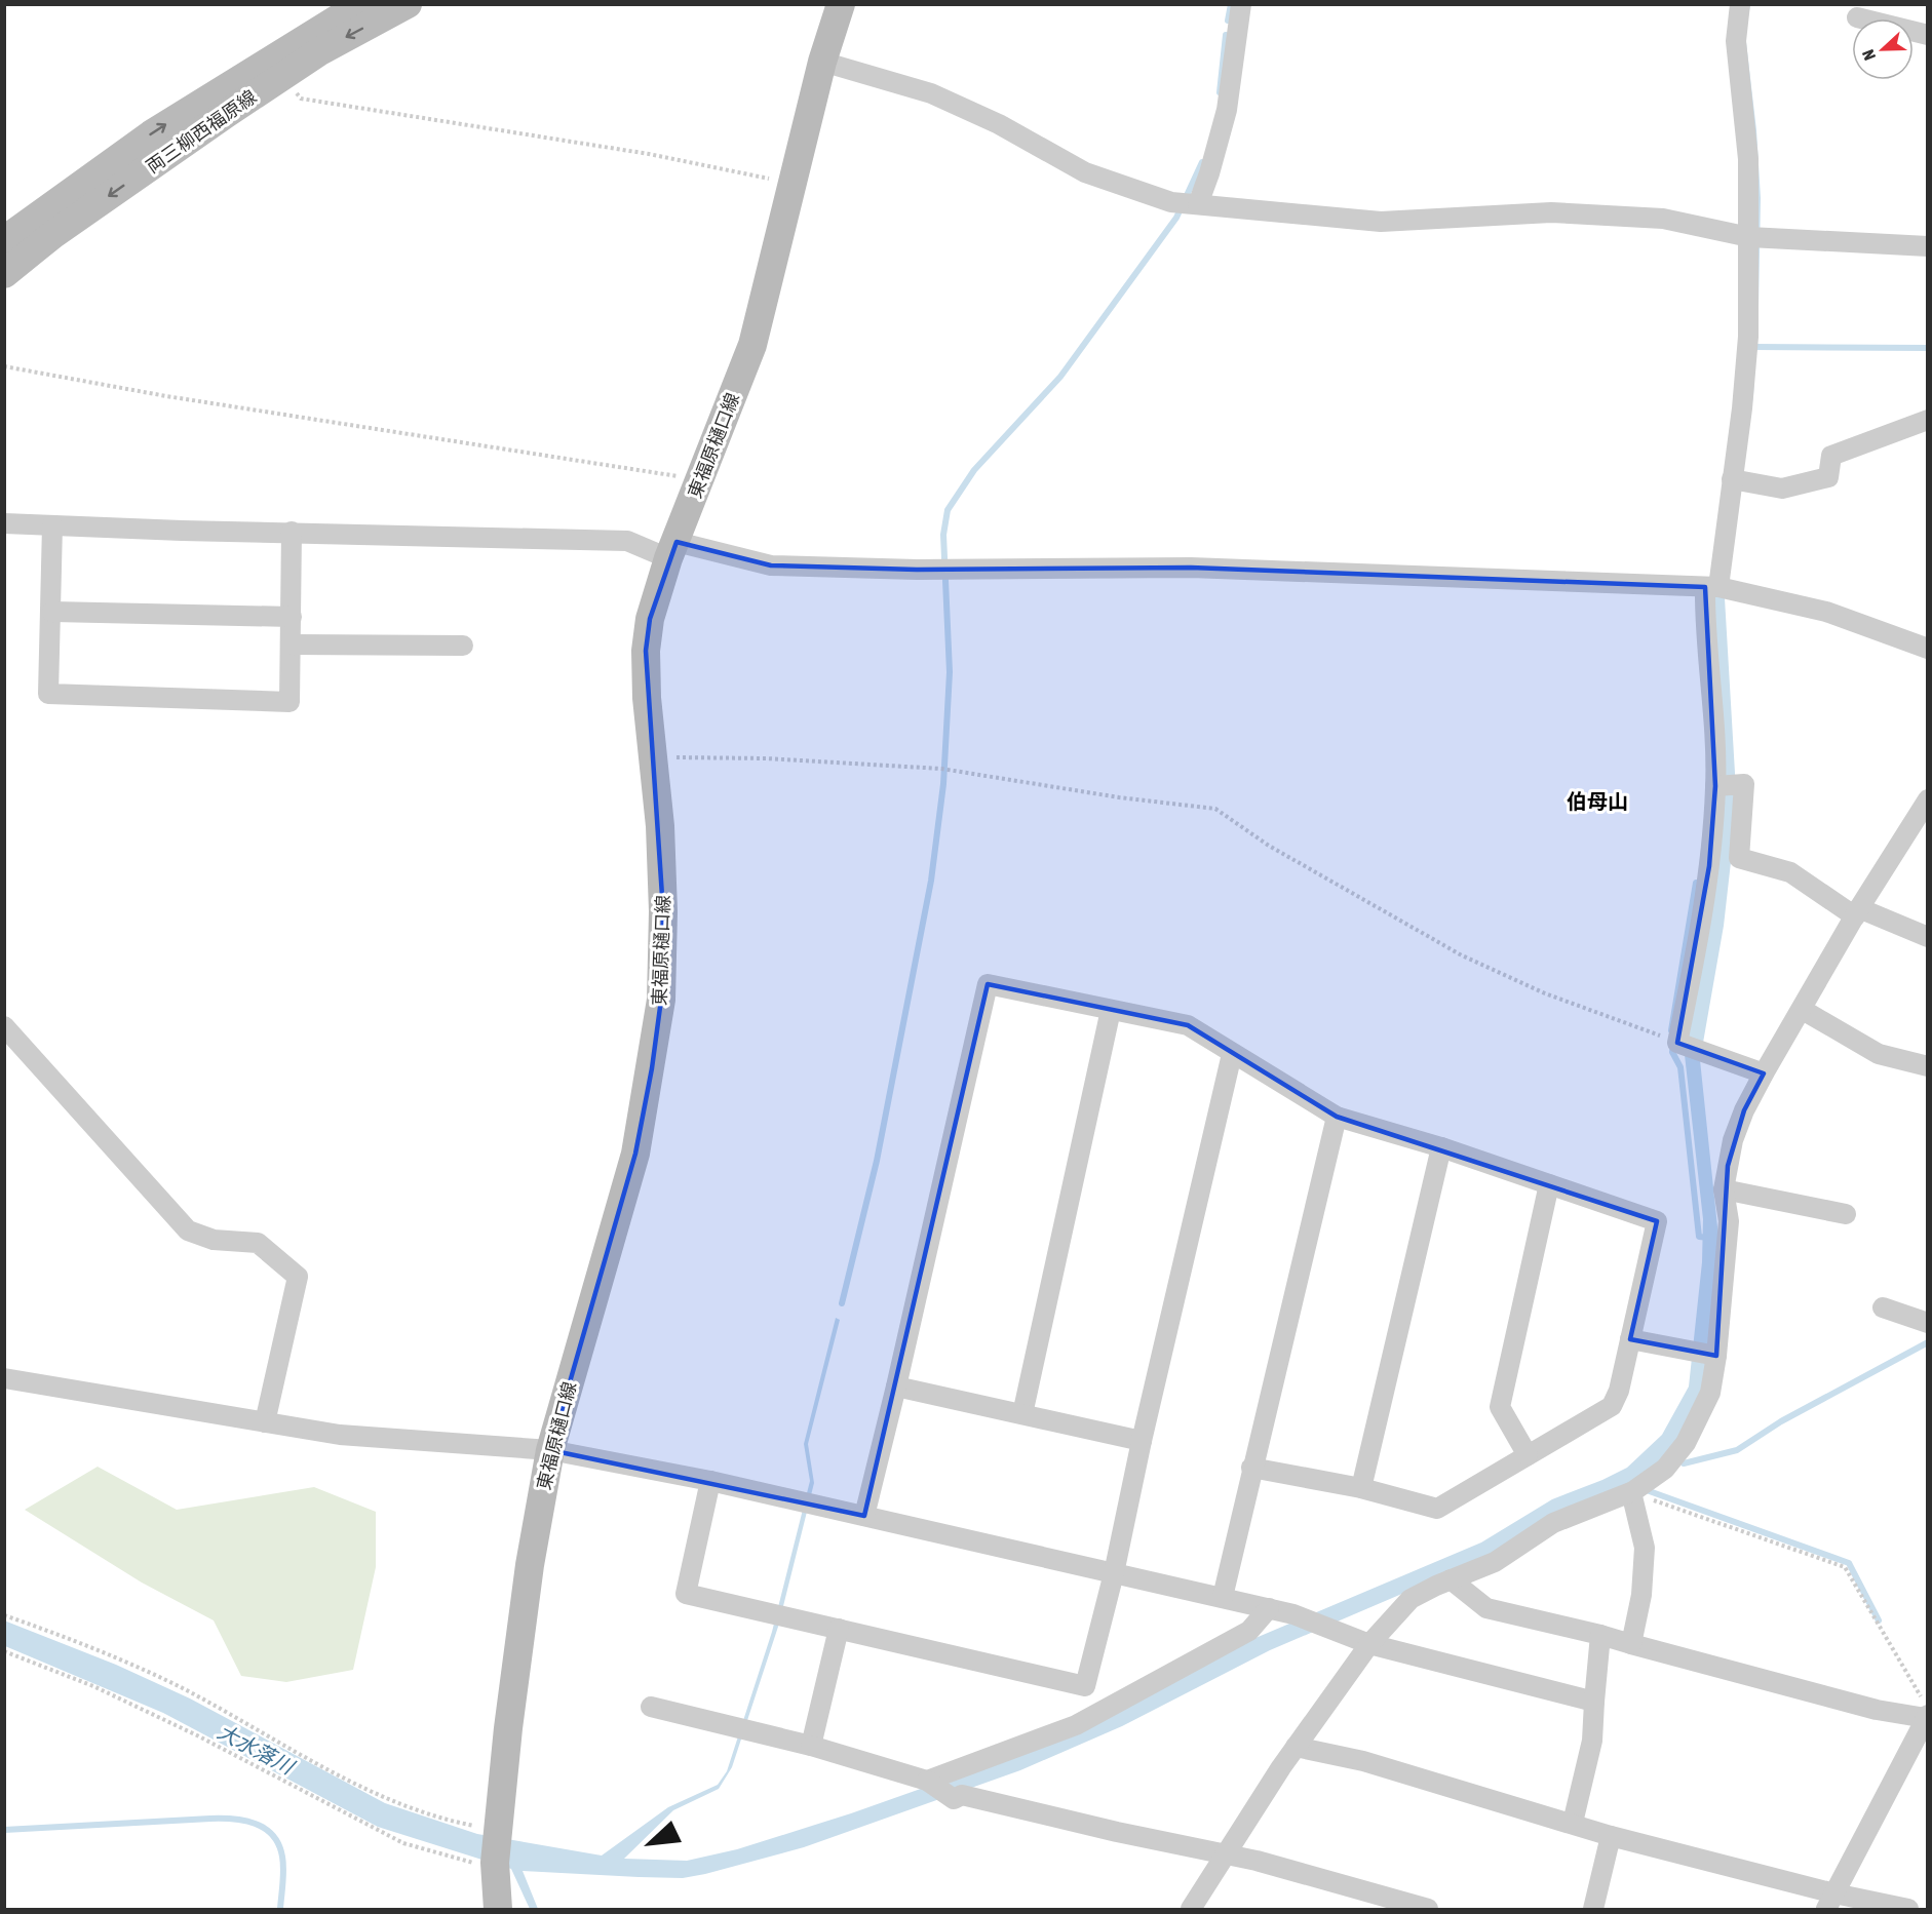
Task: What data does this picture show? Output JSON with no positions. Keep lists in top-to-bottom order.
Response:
{
  "streets": {
    "main road": ["両三柳西福原線", "東福原樋口線"]
  },
  "districts": ["伯母山"],
  "water": ["大水落川"],
  "north": "left"
}
